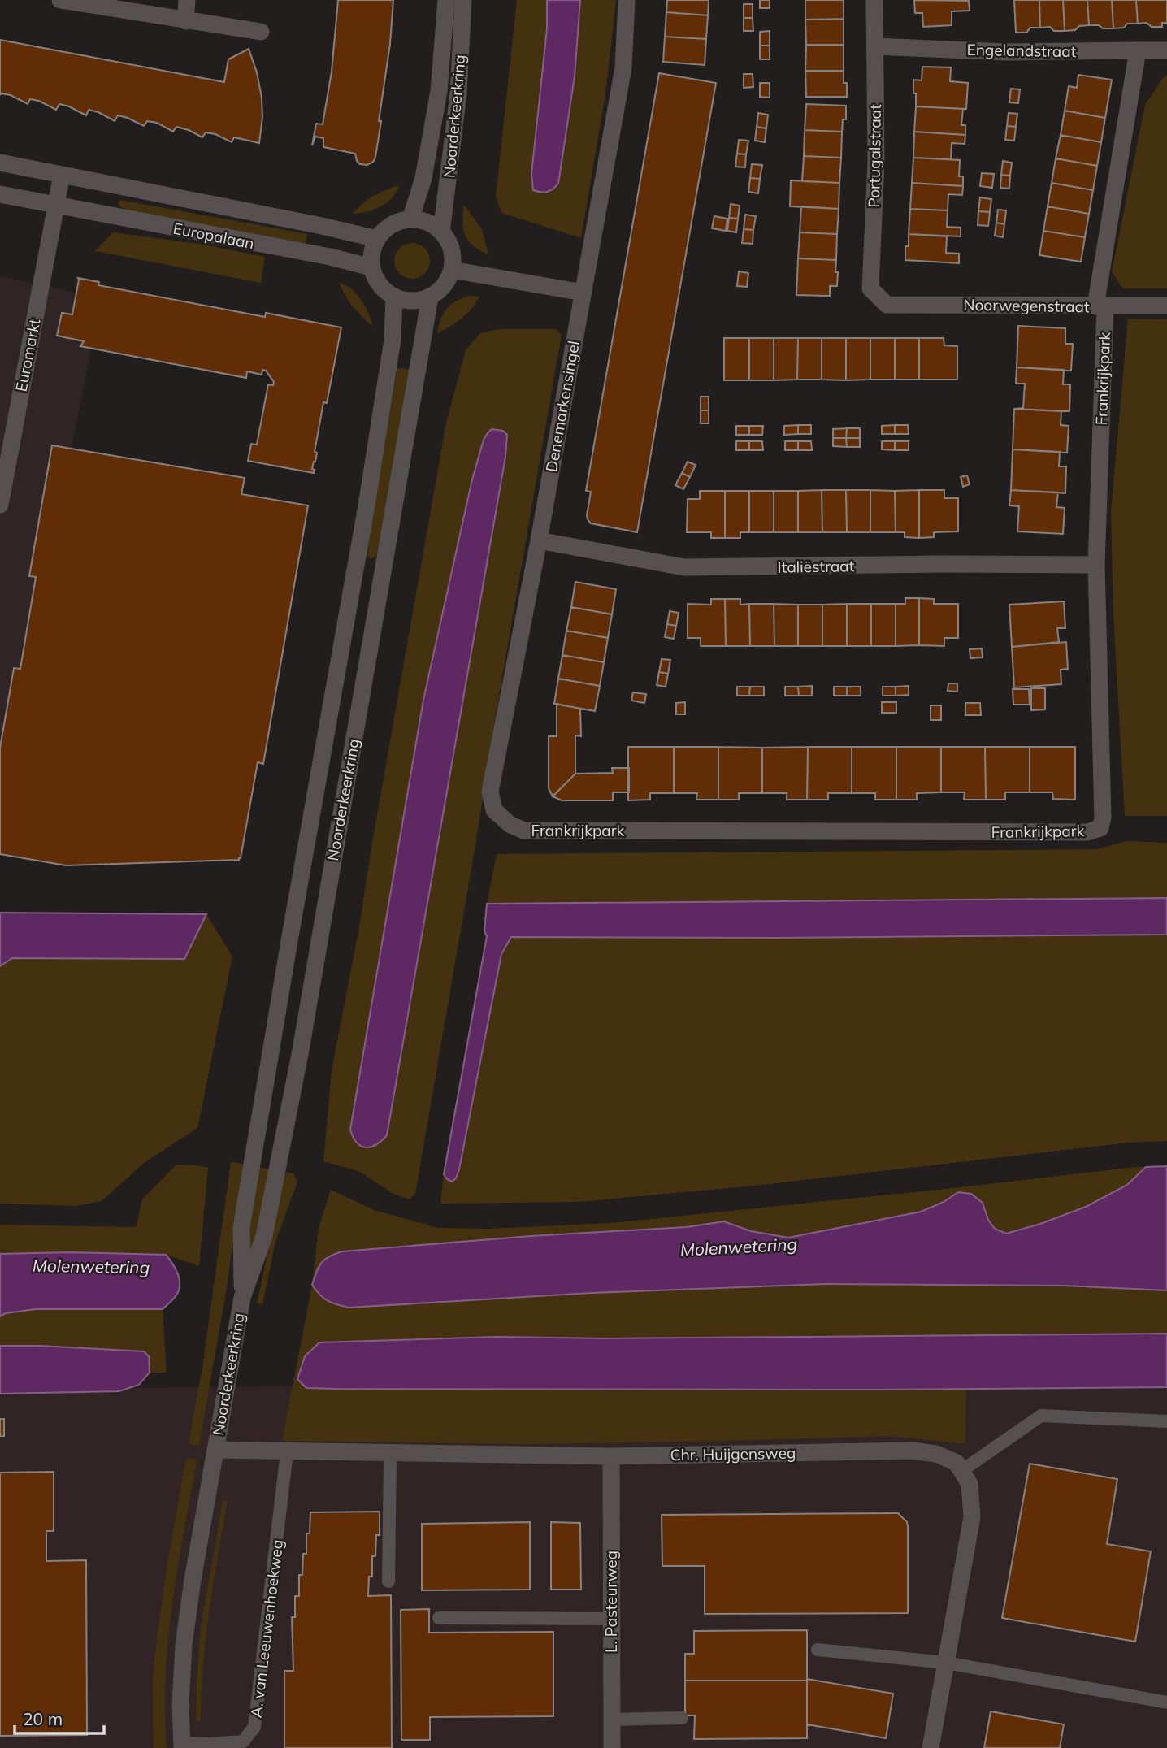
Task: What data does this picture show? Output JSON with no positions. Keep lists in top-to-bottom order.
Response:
{
  "streets": {
    "street": [
      "Engelandstraat",
      "Noorderkeerkring",
      "Portugalstraat",
      "Europalaan",
      "Noorwegenstraat",
      "Euromarkt",
      "Frankrijkpark",
      "Denemarkensingel",
      "Italiëstraat",
      "Chr. Huijgensweg",
      "L. Pasteurweg",
      "A. van Leeuwenhoekweg"
    ]
  },
  "crossings": [
    ["Engelandstraat", "Portugalstraat"],
    ["Engelandstraat", "Frankrijkpark"],
    ["Noorderkeerkring", "Europalaan"],
    ["Noorderkeerkring", "Chr. Huijgensweg"],
    ["Noorderkeerkring", "A. van Leeuwenhoekweg"],
    ["Portugalstraat", "Noorwegenstraat"],
    ["Europalaan", "Euromarkt"],
    ["Noorwegenstraat", "Frankrijkpark"],
    ["Frankrijkpark", "Denemarkensingel"],
    ["Frankrijkpark", "Italiëstraat"],
    ["Denemarkensingel", "Italiëstraat"],
    ["Chr. Huijgensweg", "L. Pasteurweg"],
    ["Chr. Huijgensweg", "A. van Leeuwenhoekweg"]
  ],
  "water": ["Molenwetering"],
  "scale_bar": "20 m"
}
